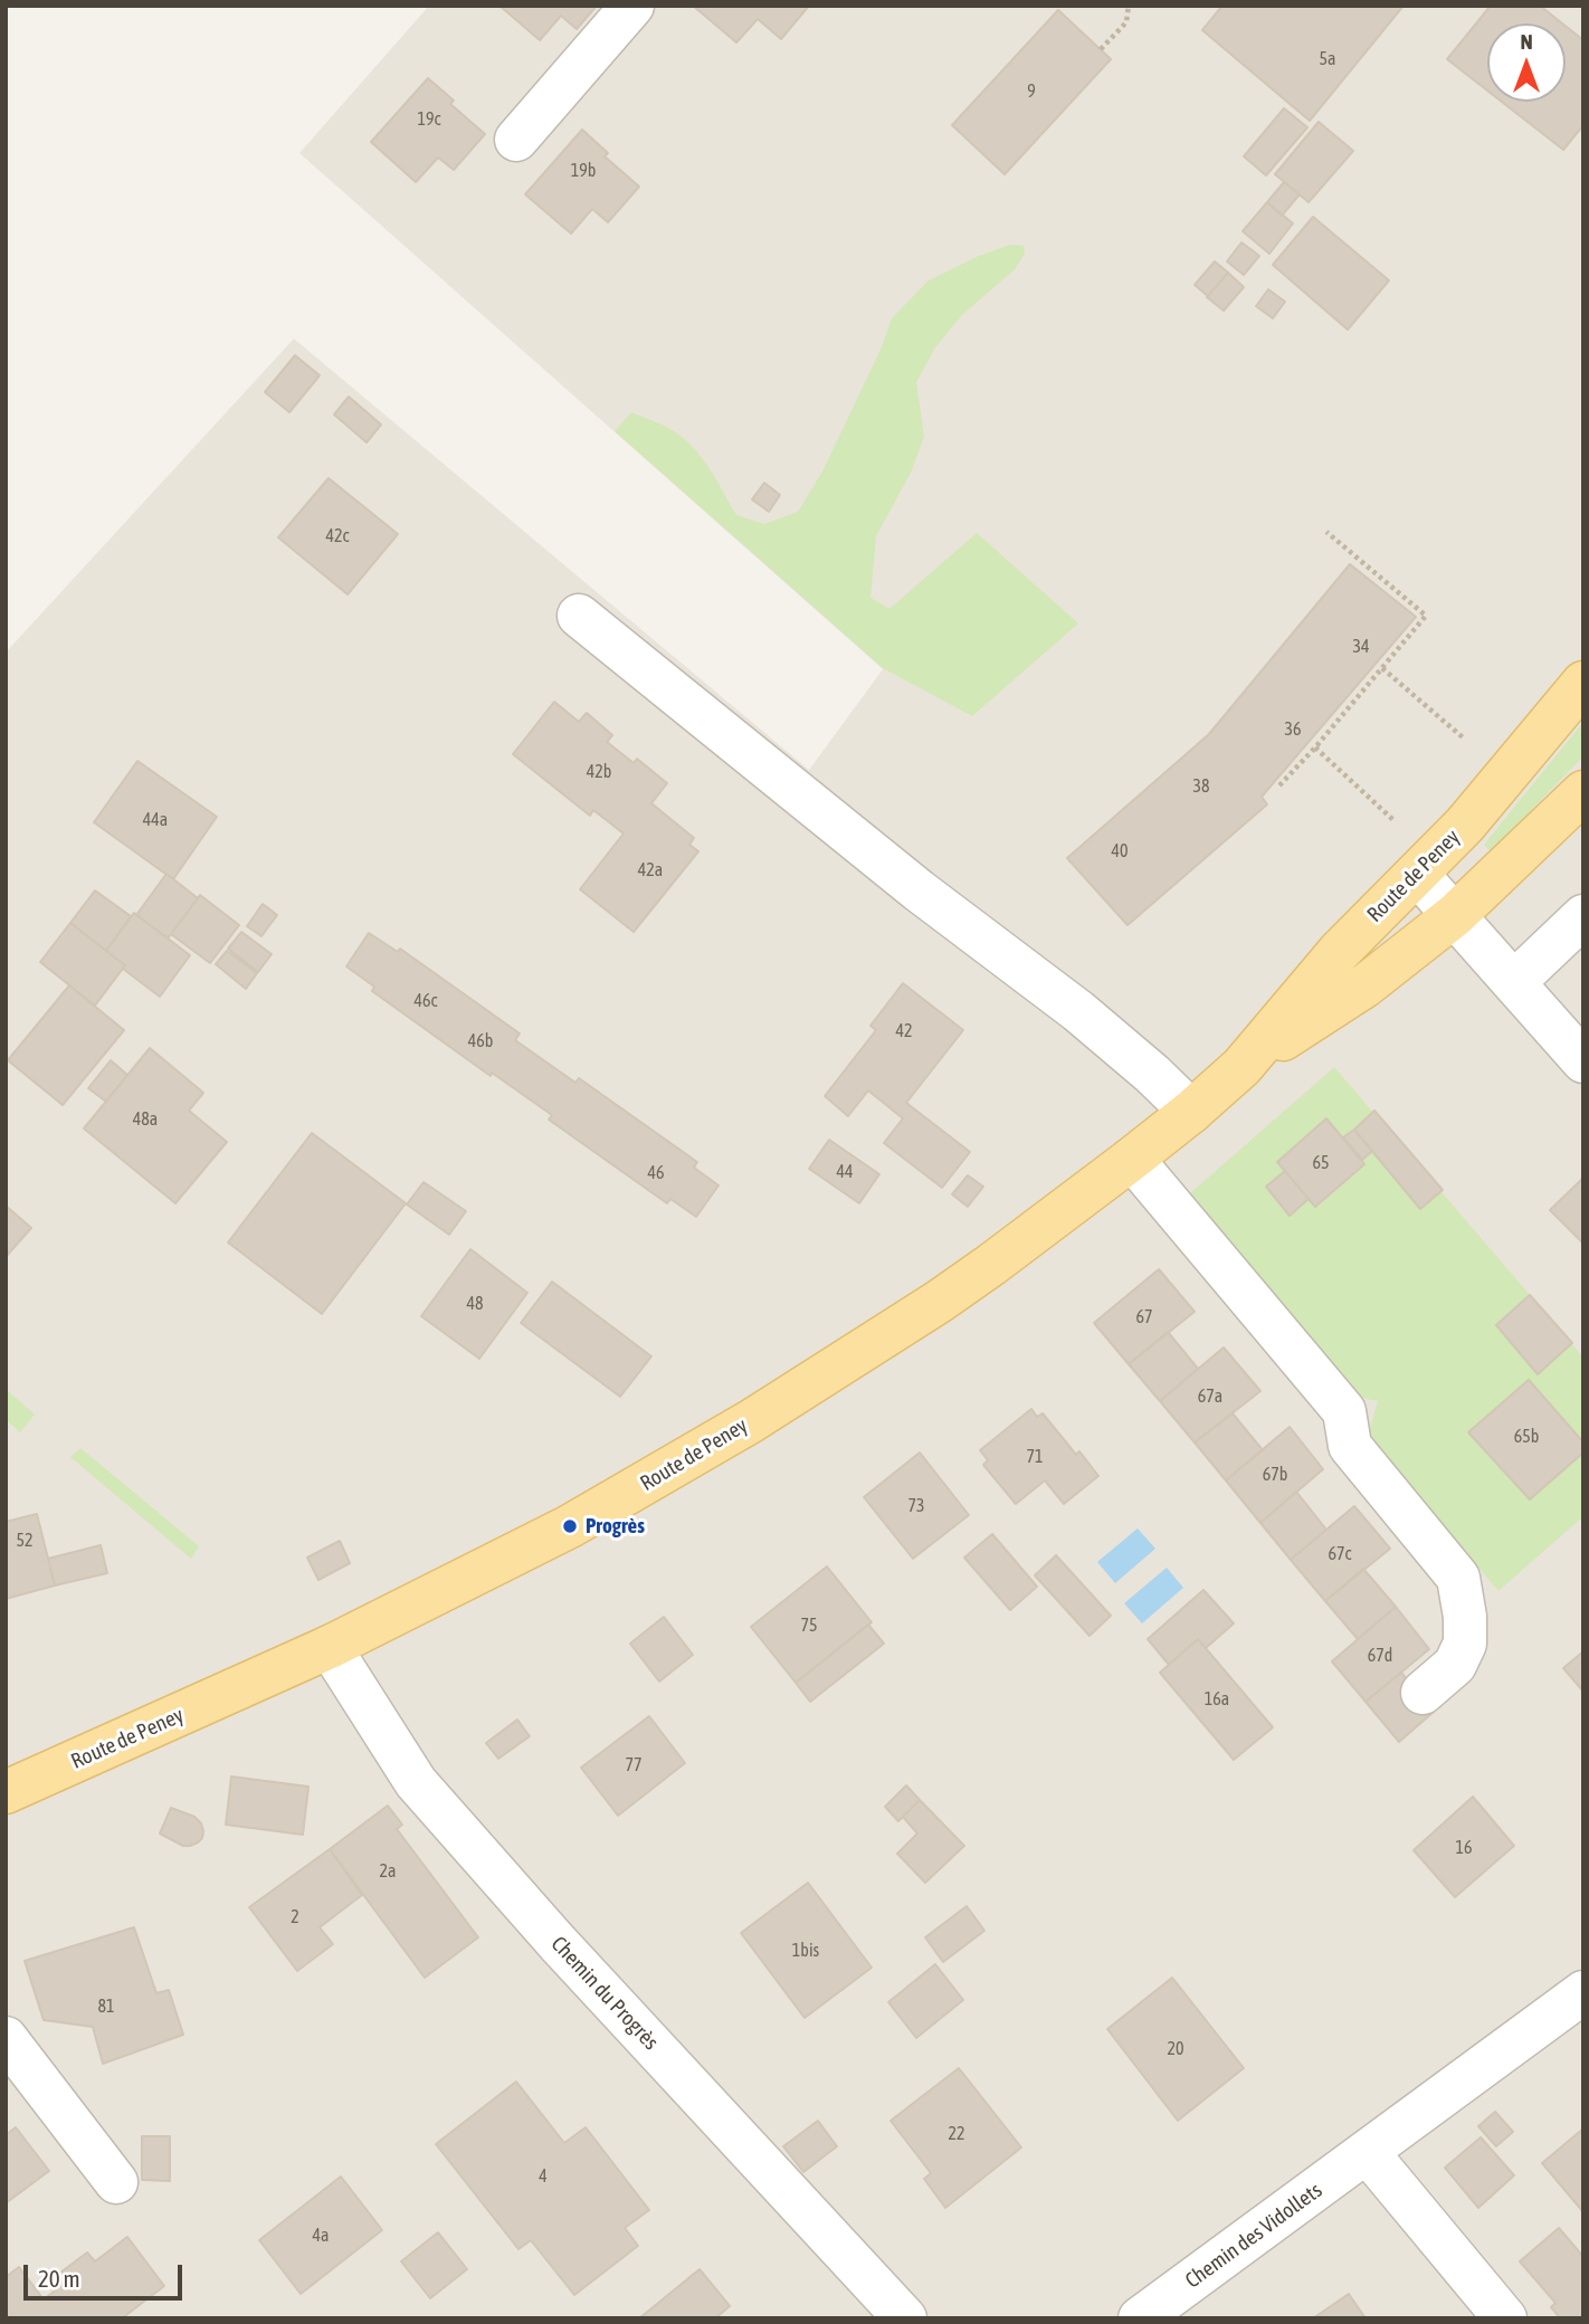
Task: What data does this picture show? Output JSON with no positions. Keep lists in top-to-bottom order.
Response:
{
  "streets": {
    "main road": ["Route de Peney"],
    "street": ["Chemin du Progrès", "Chemin des Vidollets"]
  },
  "crossings": [
    ["Route de Peney", "Chemin du Progrès"]
  ],
  "places": ["Progrès"],
  "house_numbers": [
    "5a",
    "9",
    "19c",
    "19b",
    "42c",
    "34",
    "36",
    "42b",
    "38",
    "44a",
    "40",
    "42a",
    "46c",
    "42",
    "46b",
    "48a",
    "65",
    "44",
    "46",
    "48",
    "67",
    "67a",
    "65b",
    "71",
    "67b",
    "73",
    "52",
    "67c",
    "75",
    "67d",
    "16a",
    "77",
    "16",
    "2a",
    "2",
    "1bis",
    "81",
    "20",
    "22",
    "4",
    "4a"
  ],
  "scale_bar": "20 m",
  "north": "top"
}
